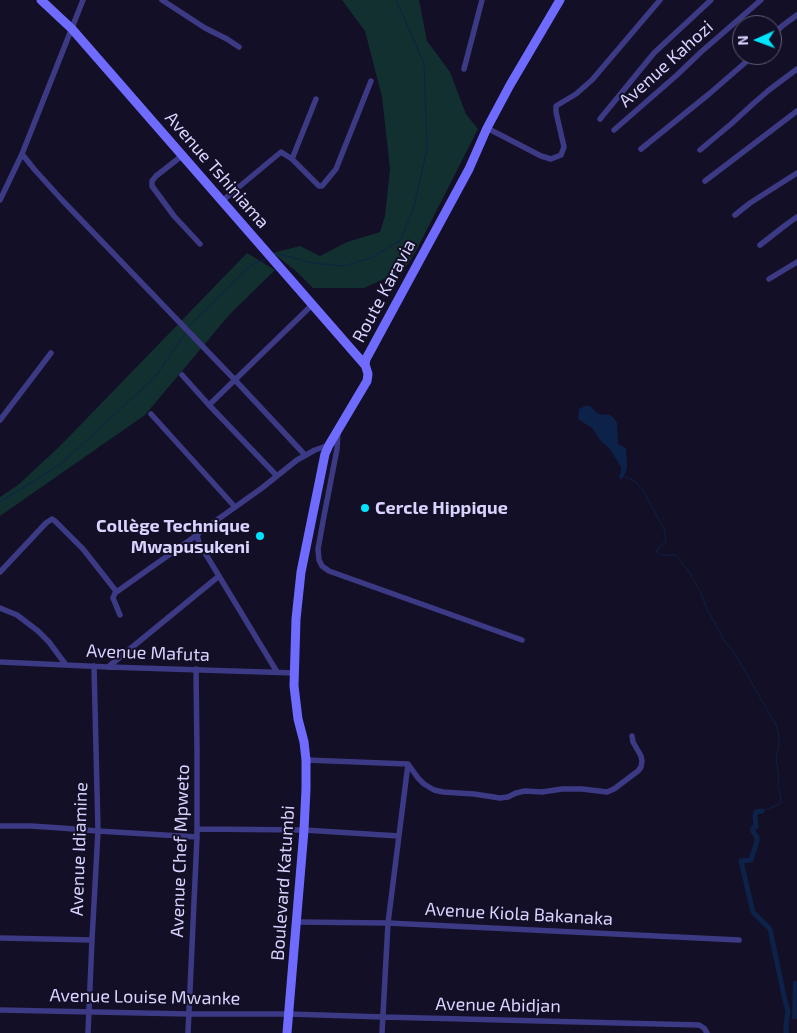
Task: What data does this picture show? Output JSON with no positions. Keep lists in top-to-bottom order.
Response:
{
  "streets": {
    "street": [
      "Avenue Kahozi",
      "Avenue Tshiniama",
      "Route Karavia",
      "Avenue Mafuta",
      "Avenue Idiamine",
      "Avenue Chef Mpweto",
      "Boulevard Katumbi",
      "Avenue Kiola Bakanaka",
      "Avenue Louise Mwanke",
      "Avenue Abidjan"
    ]
  },
  "crossings": [
    ["Avenue Tshiniama", "Route Karavia"],
    ["Route Karavia", "Avenue Mafuta"],
    ["Route Karavia", "Boulevard Katumbi"],
    ["Avenue Mafuta", "Avenue Idiamine"],
    ["Avenue Mafuta", "Avenue Chef Mpweto"],
    ["Avenue Idiamine", "Avenue Louise Mwanke"],
    ["Avenue Chef Mpweto", "Avenue Louise Mwanke"],
    ["Boulevard Katumbi", "Avenue Kiola Bakanaka"],
    ["Boulevard Katumbi", "Avenue Louise Mwanke"],
    ["Boulevard Katumbi", "Avenue Abidjan"],
    ["Avenue Louise Mwanke", "Avenue Abidjan"]
  ],
  "places": ["Cercle Hippique", "Collège Technique Mwapusukeni"],
  "north": "left"
}
